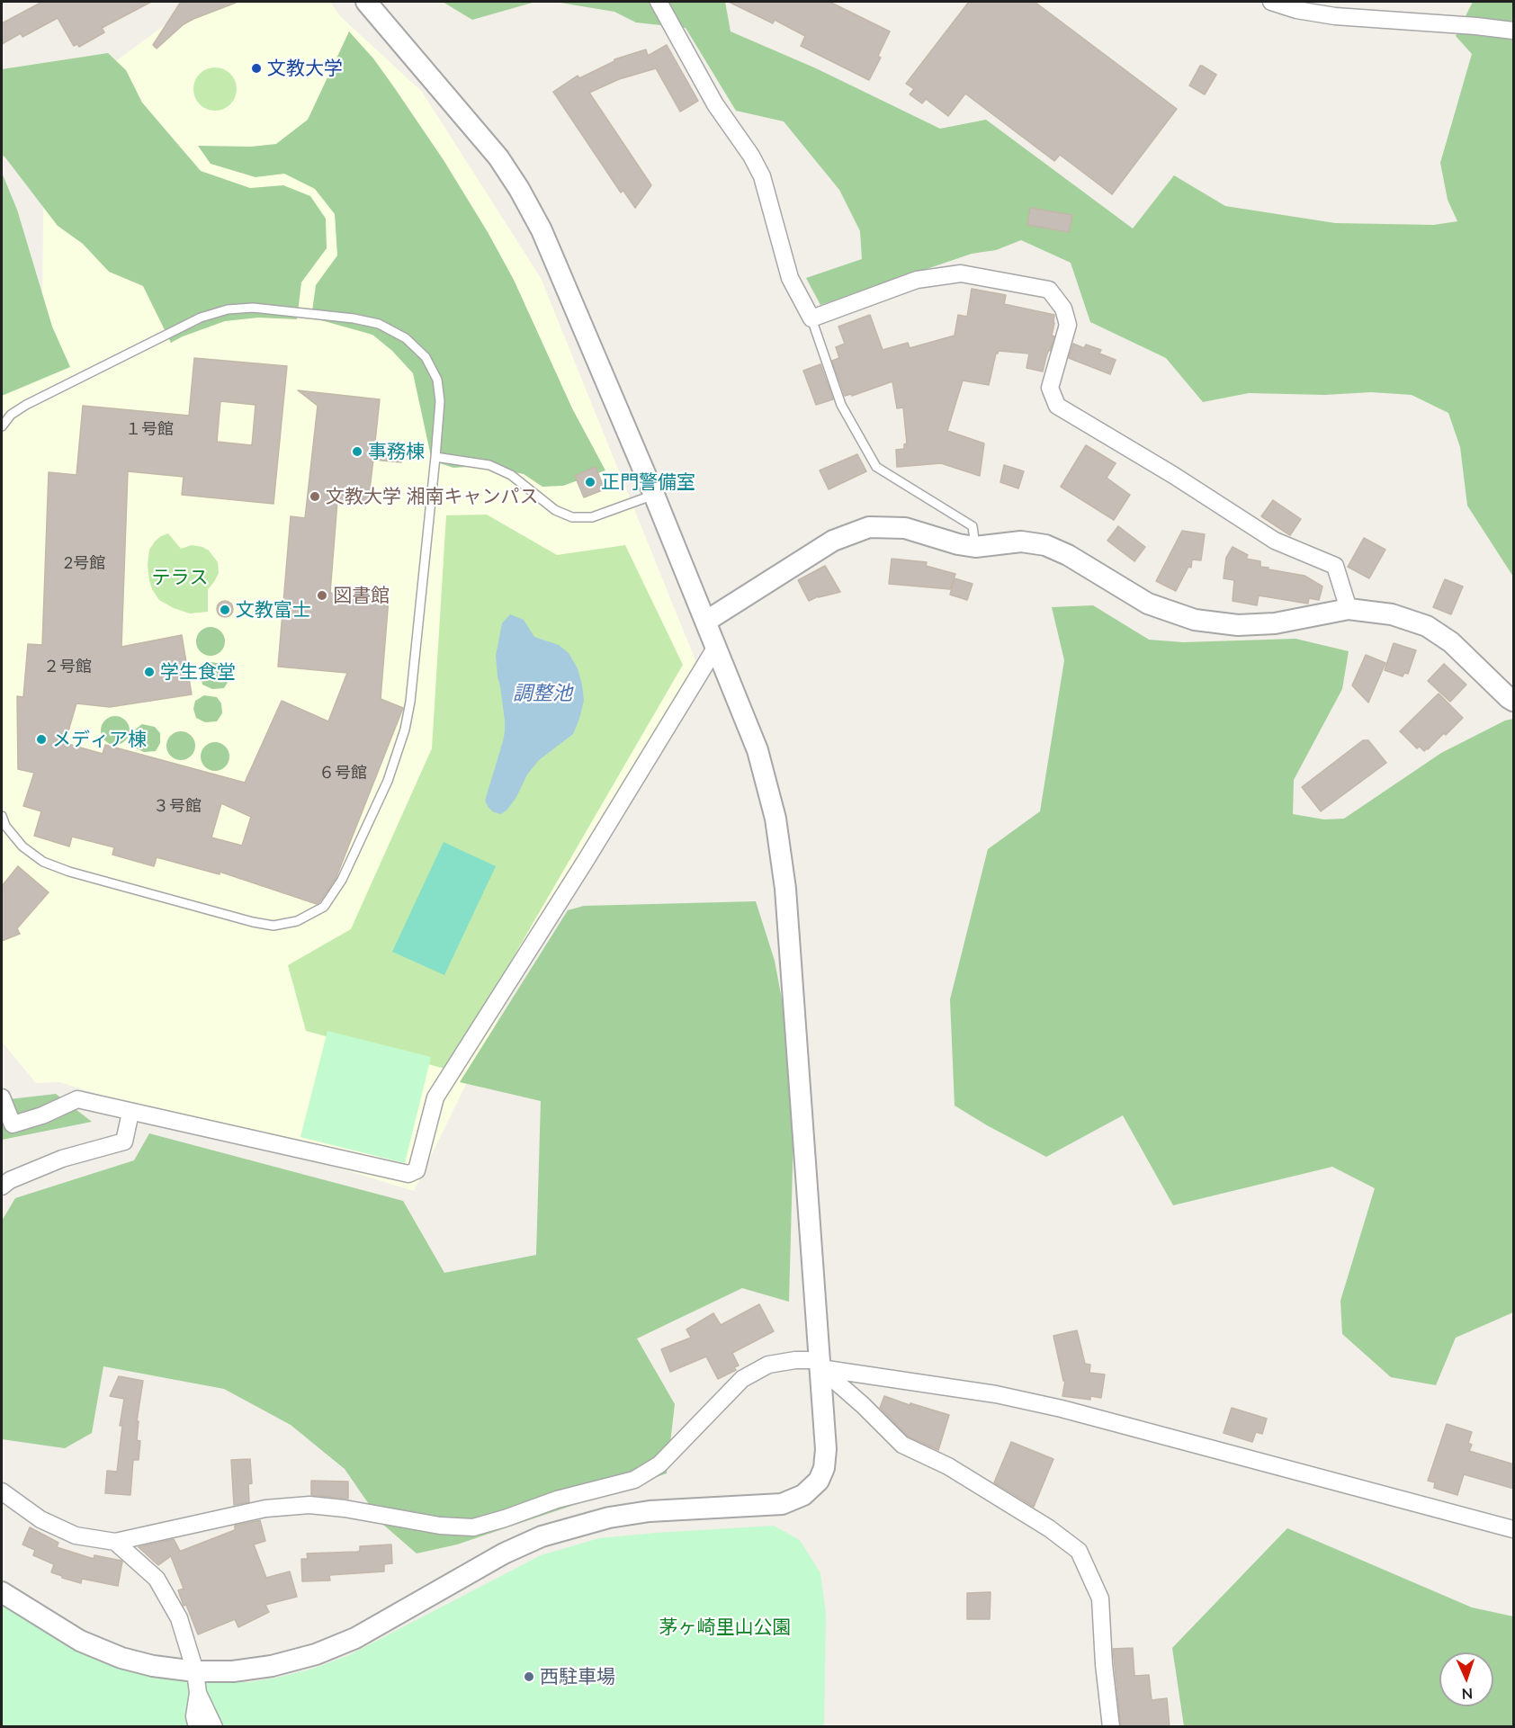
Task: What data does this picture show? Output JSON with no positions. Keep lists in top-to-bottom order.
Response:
{
  "water": ["調整池"],
  "parks": ["テラス", "茅ヶ崎里山公園"],
  "places": [
    "文教大学",
    "事務棟",
    "正門警備室",
    "文教大学 湘南キャンパス",
    "図書館",
    "文教富士",
    "学生食堂",
    "メディア棟",
    "西駐車場"
  ],
  "house_numbers": [
    "１号館",
    "2号館",
    "２号館",
    "６号館",
    "３号館"
  ],
  "north": "bottom"
}
